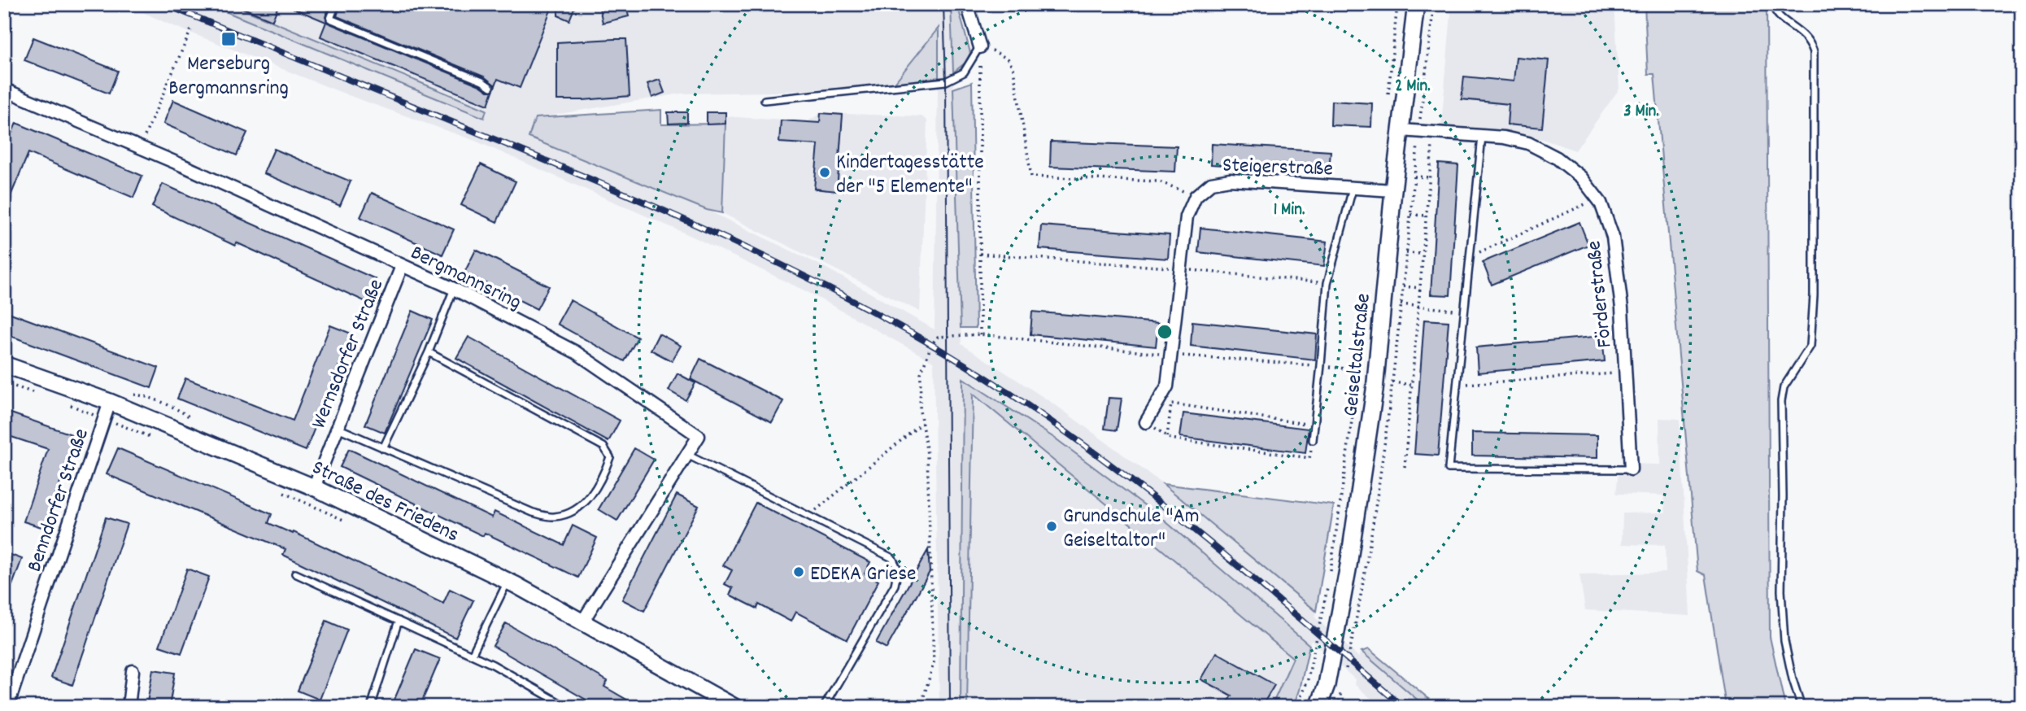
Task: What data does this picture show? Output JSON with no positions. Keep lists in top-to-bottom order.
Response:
{
  "streets": {
    "street": [
      "Steigerstraße",
      "Bergmannsring",
      "Förderstraße",
      "Wernsdorfer Straße",
      "Geiseltalstraße",
      "Benndorfer Straße",
      "Straße des Friedens"
    ]
  },
  "crossings": [
    ["Steigerstraße", "Geiseltalstraße"],
    ["Bergmannsring", "Wernsdorfer Straße"],
    ["Bergmannsring", "Straße des Friedens"],
    ["Förderstraße", "Geiseltalstraße"],
    ["Wernsdorfer Straße", "Straße des Friedens"],
    ["Benndorfer Straße", "Straße des Friedens"]
  ],
  "places": {
    "transit": ["Merseburg Bergmannsring"],
    "other": ["Kindertagesstätte der \"5 Elemente\"", "Grundschule \"Am Geiseltaltor\"", "EDEKA Griese"]
  },
  "rings": ["2 Min.", "3 Min.", "1 Min."]
}
